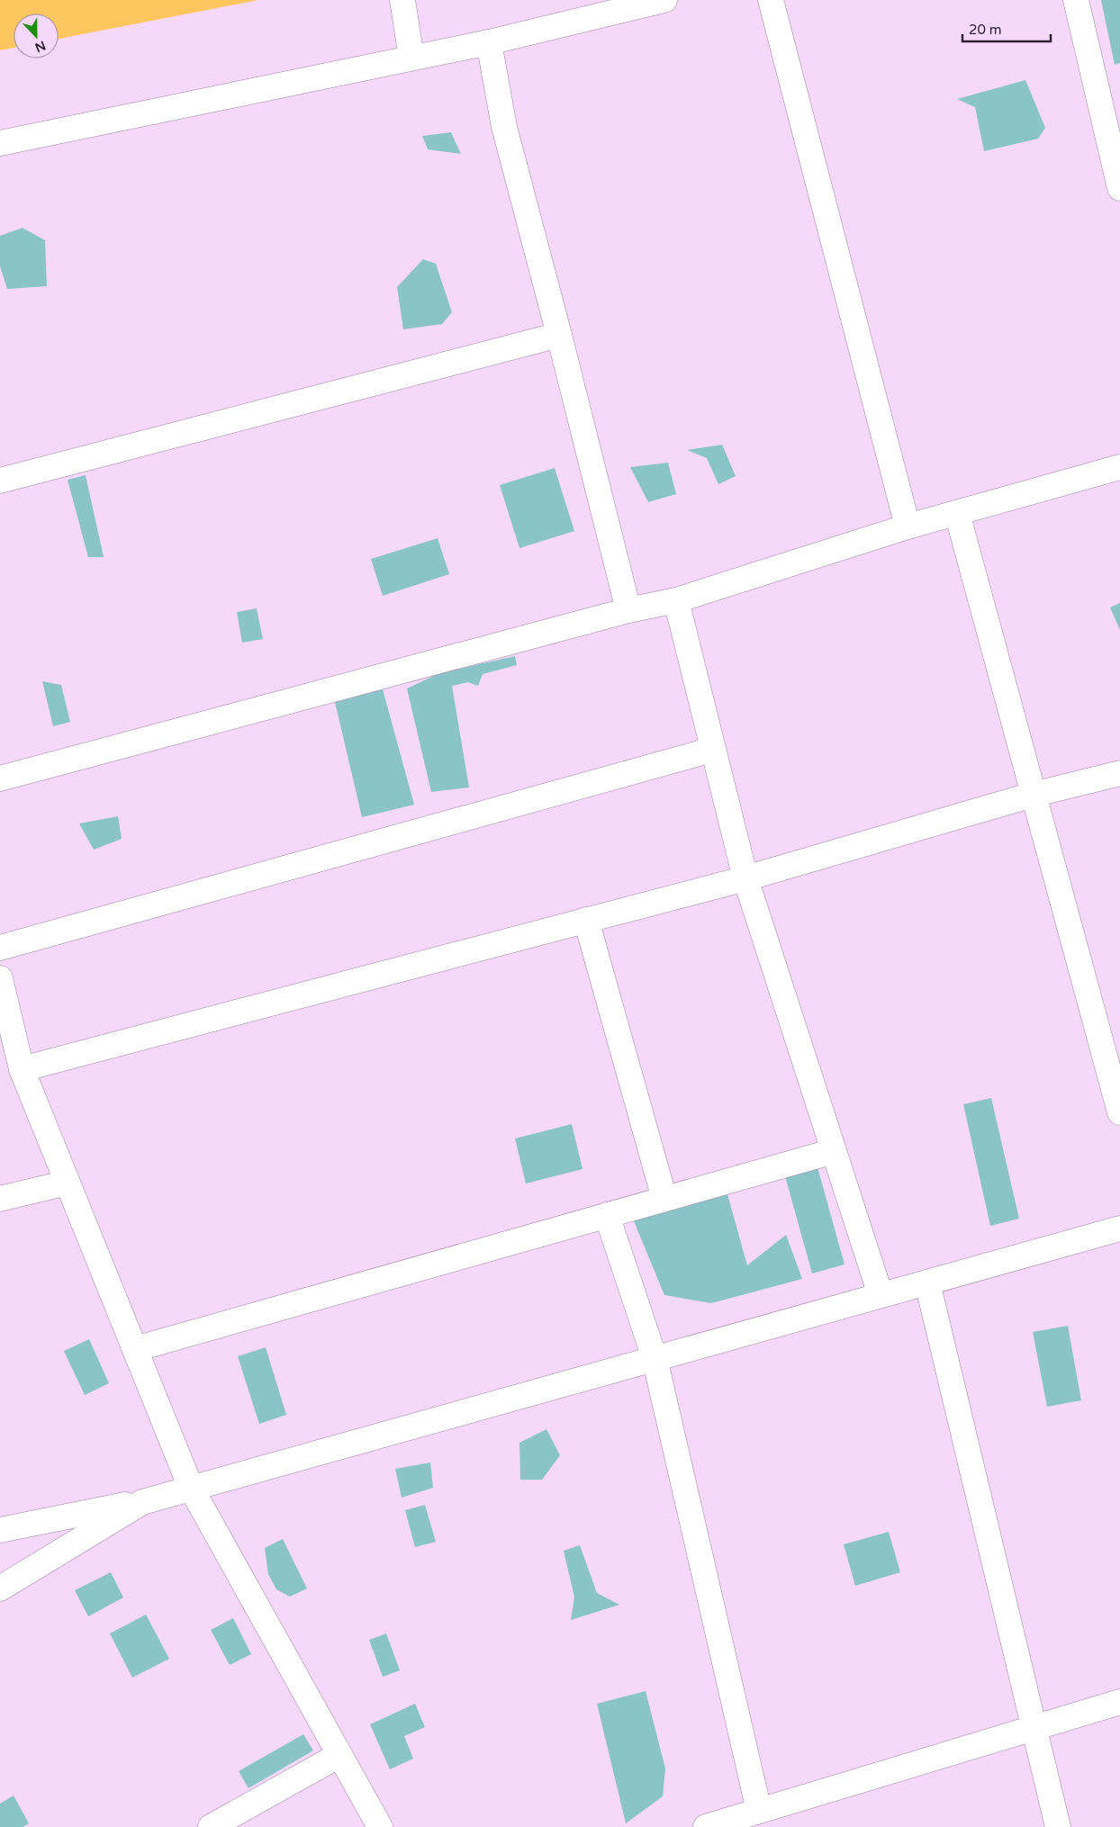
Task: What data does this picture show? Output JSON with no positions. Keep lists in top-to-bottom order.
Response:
{
  "scale_bar": "20 m",
  "north": "bottom"
}
